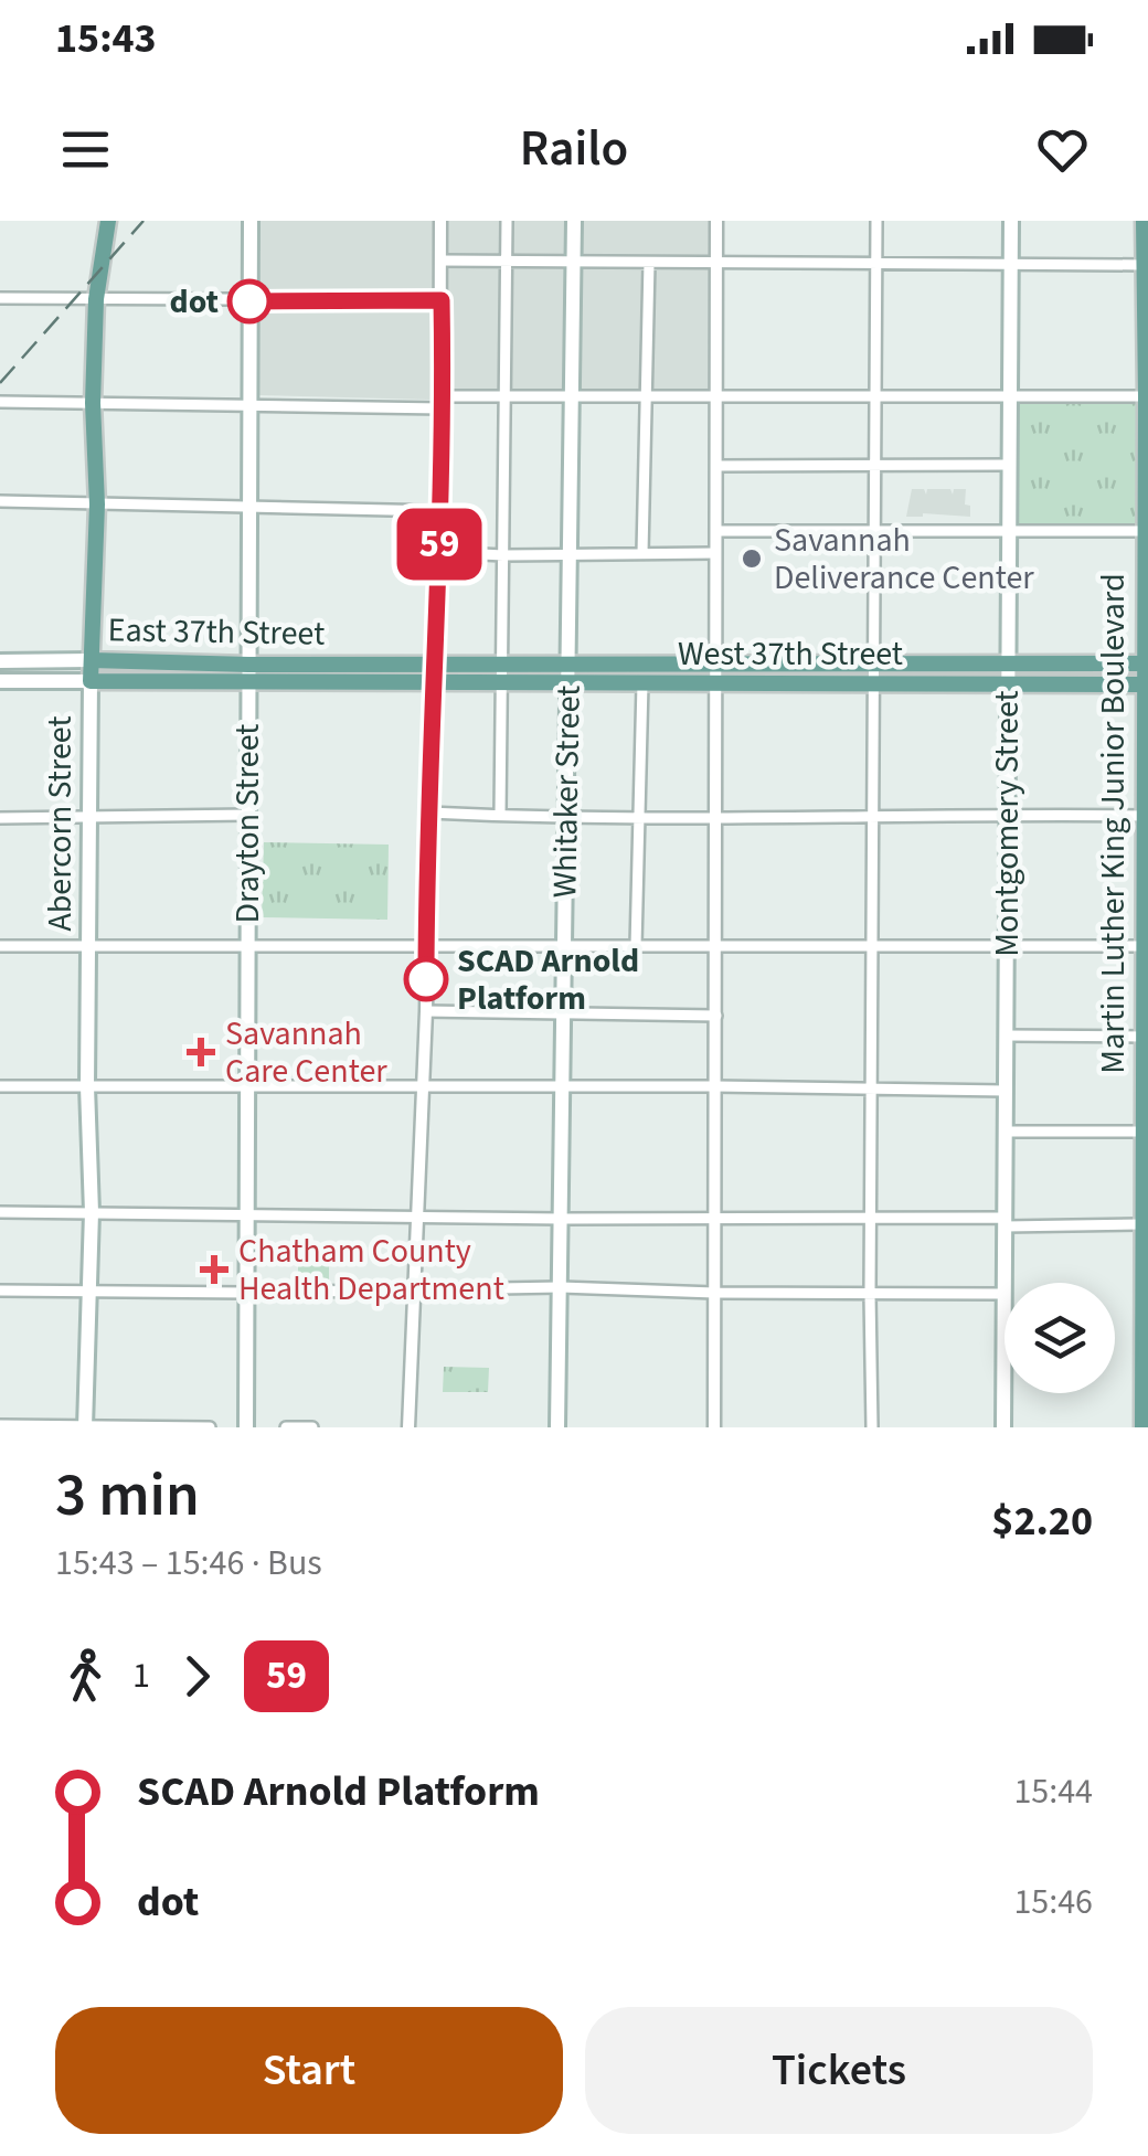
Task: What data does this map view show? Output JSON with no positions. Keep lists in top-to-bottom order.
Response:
{
  "streets": {
    "main road": [
      "East 37th Street",
      "West 37th Street",
      "Whitaker Street",
      "Abercorn Street",
      "Drayton Street",
      "Montgomery Street",
      "Martin Luther King Junior Boulevard"
    ]
  },
  "crossings": [
    ["East 37th Street", "West 37th Street"],
    ["East 37th Street", "Abercorn Street"],
    ["East 37th Street", "Drayton Street"],
    ["West 37th Street", "Whitaker Street"],
    ["West 37th Street", "Montgomery Street"],
    ["West 37th Street", "Martin Luther King Junior Boulevard"]
  ],
  "places": {
    "other": ["dot", "Savannah Deliverance Center", "SCAD Arnold Platform"],
    "health": ["Savannah Care Center", "Chatham County Health Department"]
  },
  "lines": ["bus line 59"],
  "page": {
    "status": "15:43",
    "header": "Railo",
    "on_map": "59",
    "heading": ["3 min", "15:43 – 15:46 · Bus", "$2.20"],
    "legs": ["1", "59"],
    "list": [
      {
        "name": "SCAD Arnold Platform",
        "value": "15:44"
      },
      {
        "name": "dot",
        "value": "15:46"
      }
    ],
    "buttons": ["Start", "Tickets"]
  }
}
